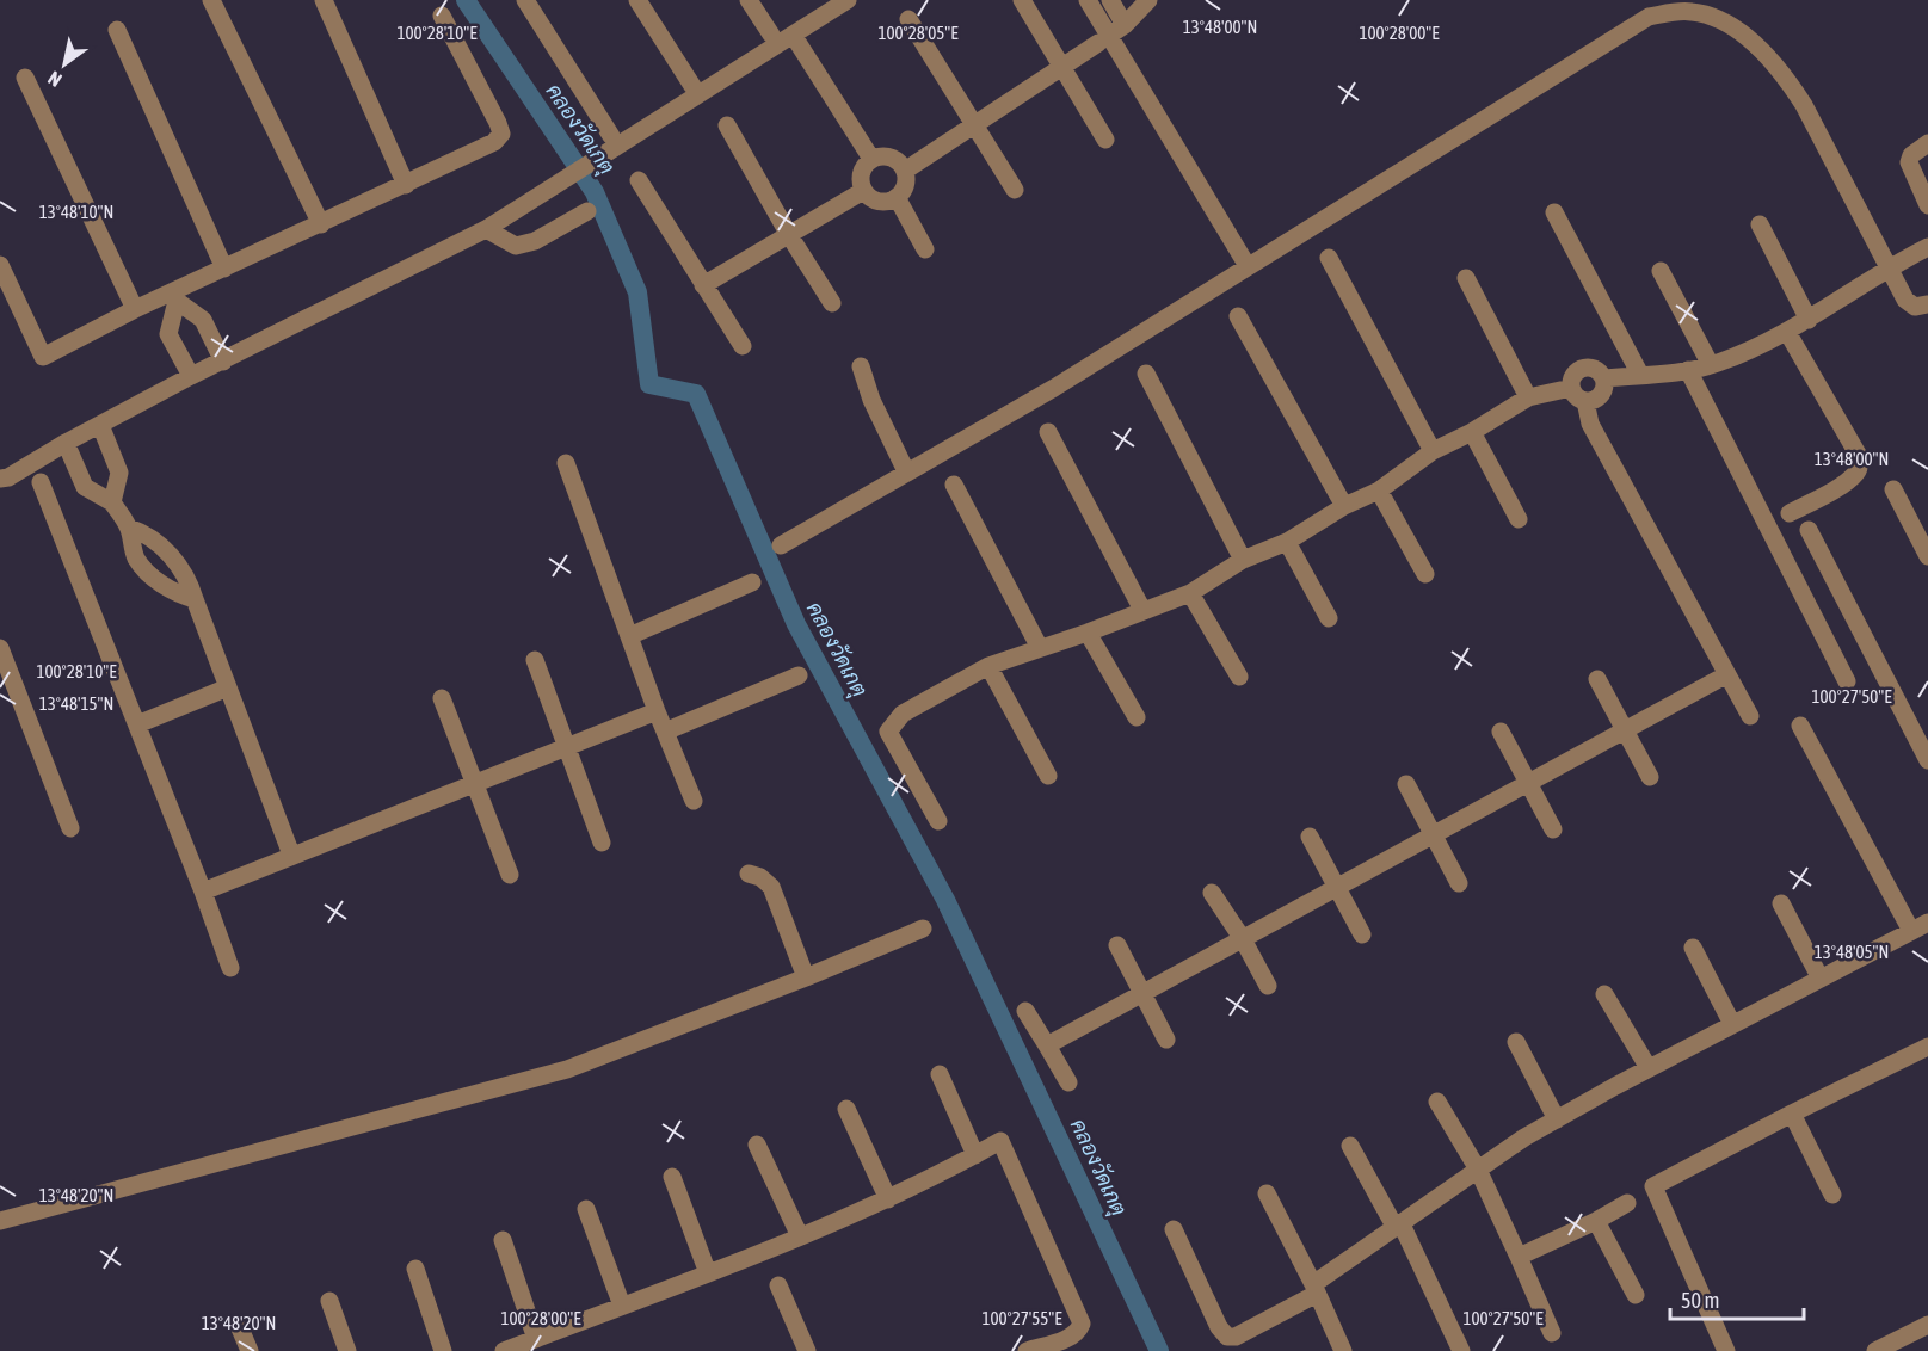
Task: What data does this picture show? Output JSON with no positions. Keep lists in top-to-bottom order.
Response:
{
  "water": ["คลองวัดเกตุ"],
  "scale_bar": "50 m",
  "north": "bottom left",
  "coordinates": [
    "13°48'00\"N",
    "100°28'10\"E",
    "100°28'05\"E",
    "100°28'00\"E",
    "13°48'10\"N",
    "100°27'50\"E",
    "13°48'15\"N",
    "13°48'05\"N",
    "13°48'20\"N",
    "100°27'55\"E"
  ]
}
